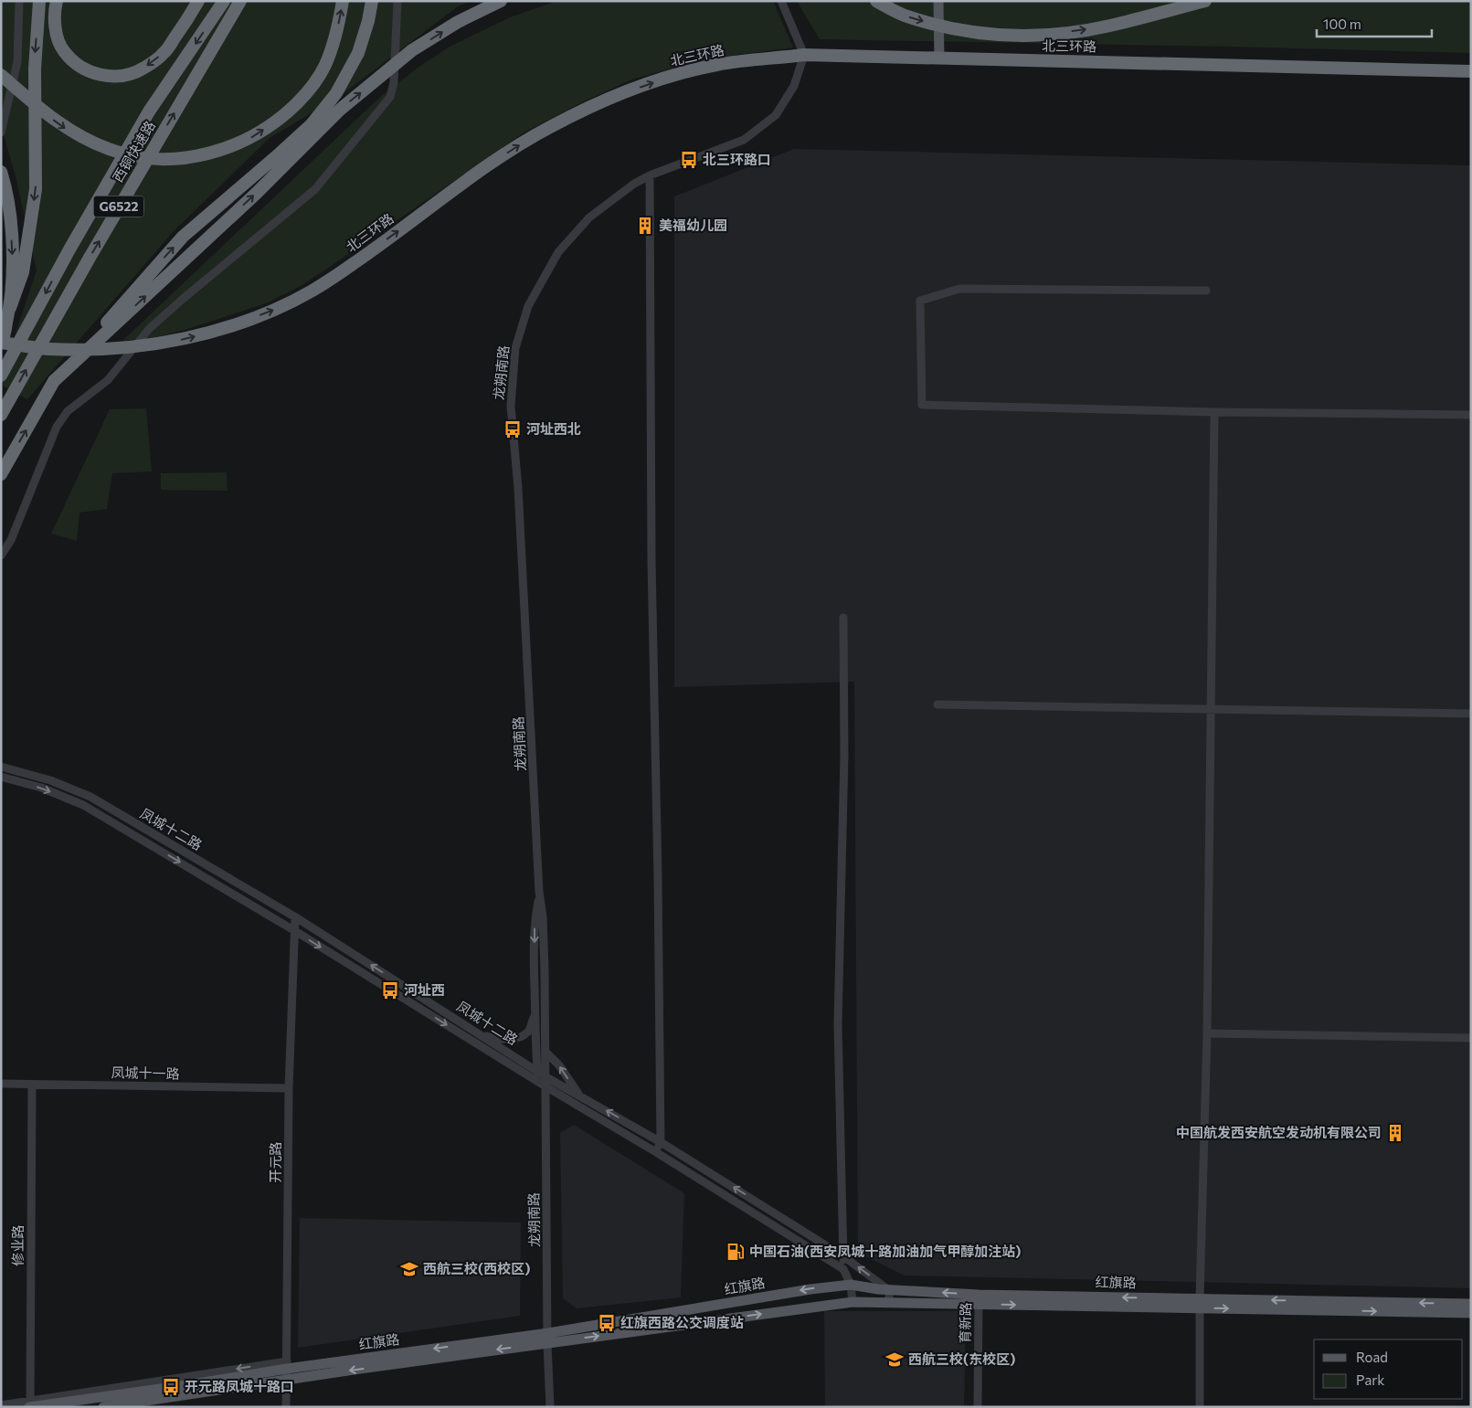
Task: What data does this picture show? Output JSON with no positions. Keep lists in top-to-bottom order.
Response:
{
  "streets": {
    "highway": ["北三环路", "西铜快速路", "G6522"],
    "main road": ["红旗路"],
    "street": [
      "龙朔南路",
      "凤城十二路",
      "凤城十一路",
      "开元路",
      "修业路",
      "育新路"
    ]
  },
  "crossings": [
    ["北三环路", "龙朔南路"],
    ["龙朔南路", "凤城十二路"],
    ["龙朔南路", "红旗路"],
    ["凤城十二路", "开元路"],
    ["凤城十二路", "红旗路"],
    ["凤城十一路", "开元路"],
    ["凤城十一路", "修业路"],
    ["开元路", "红旗路"],
    ["修业路", "红旗路"],
    ["红旗路", "育新路"]
  ],
  "places": {
    "bus stop": [
      "北三环路口",
      "河址西北",
      "河址西",
      "红旗西路公交调度站",
      "开元路凤城十路口"
    ],
    "building": ["美福幼儿园", "中国航发西安航空发动机有限公司"],
    "fuel station": ["中国石油(西安凤城十路加油加气甲醇加注站)"],
    "school or university": ["西航三校(西校区)", "西航三校(东校区)"]
  },
  "legend": ["Road", "Park"],
  "scale_bar": "100 m"
}
